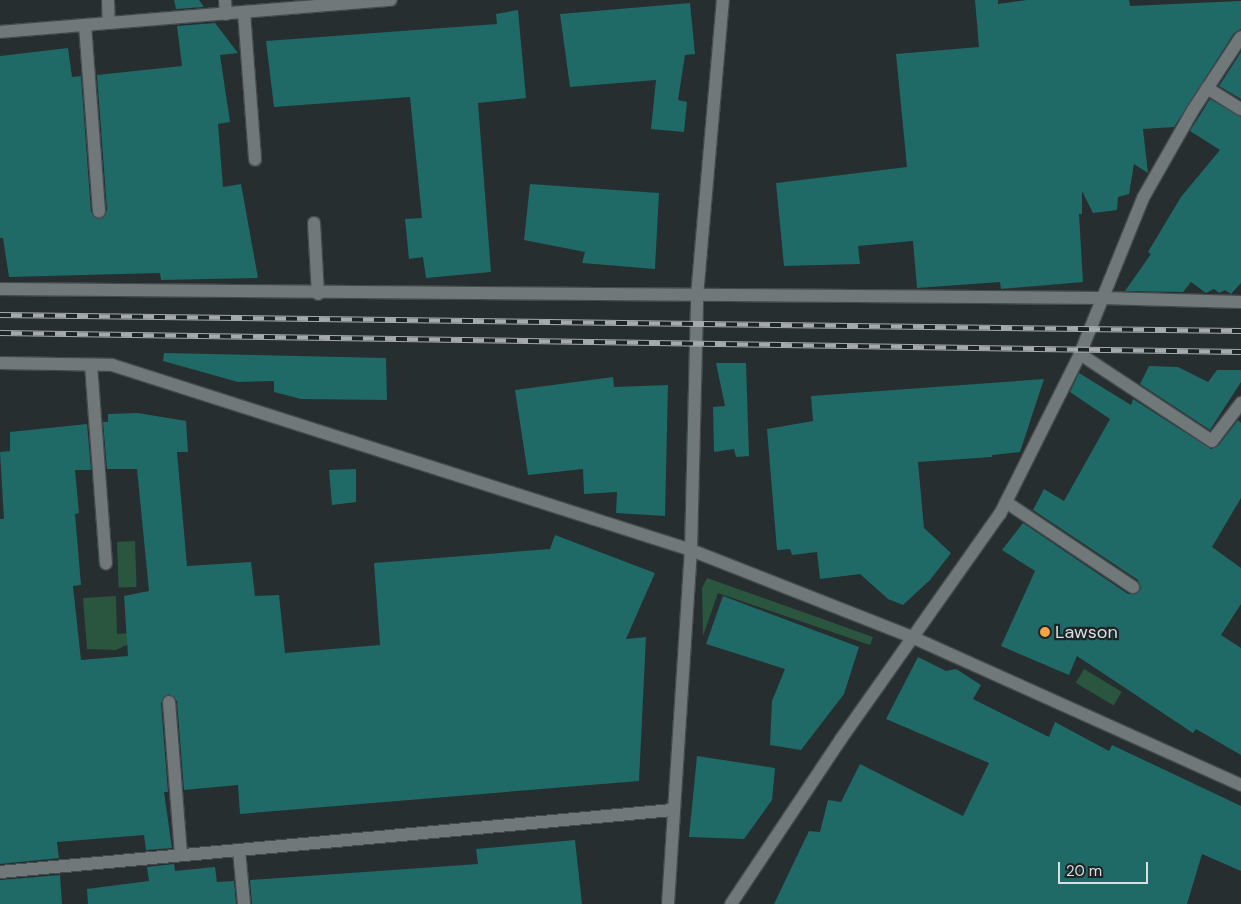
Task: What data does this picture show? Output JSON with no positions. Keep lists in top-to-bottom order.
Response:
{
  "places": ["Lawson"],
  "scale_bar": "20 m"
}
